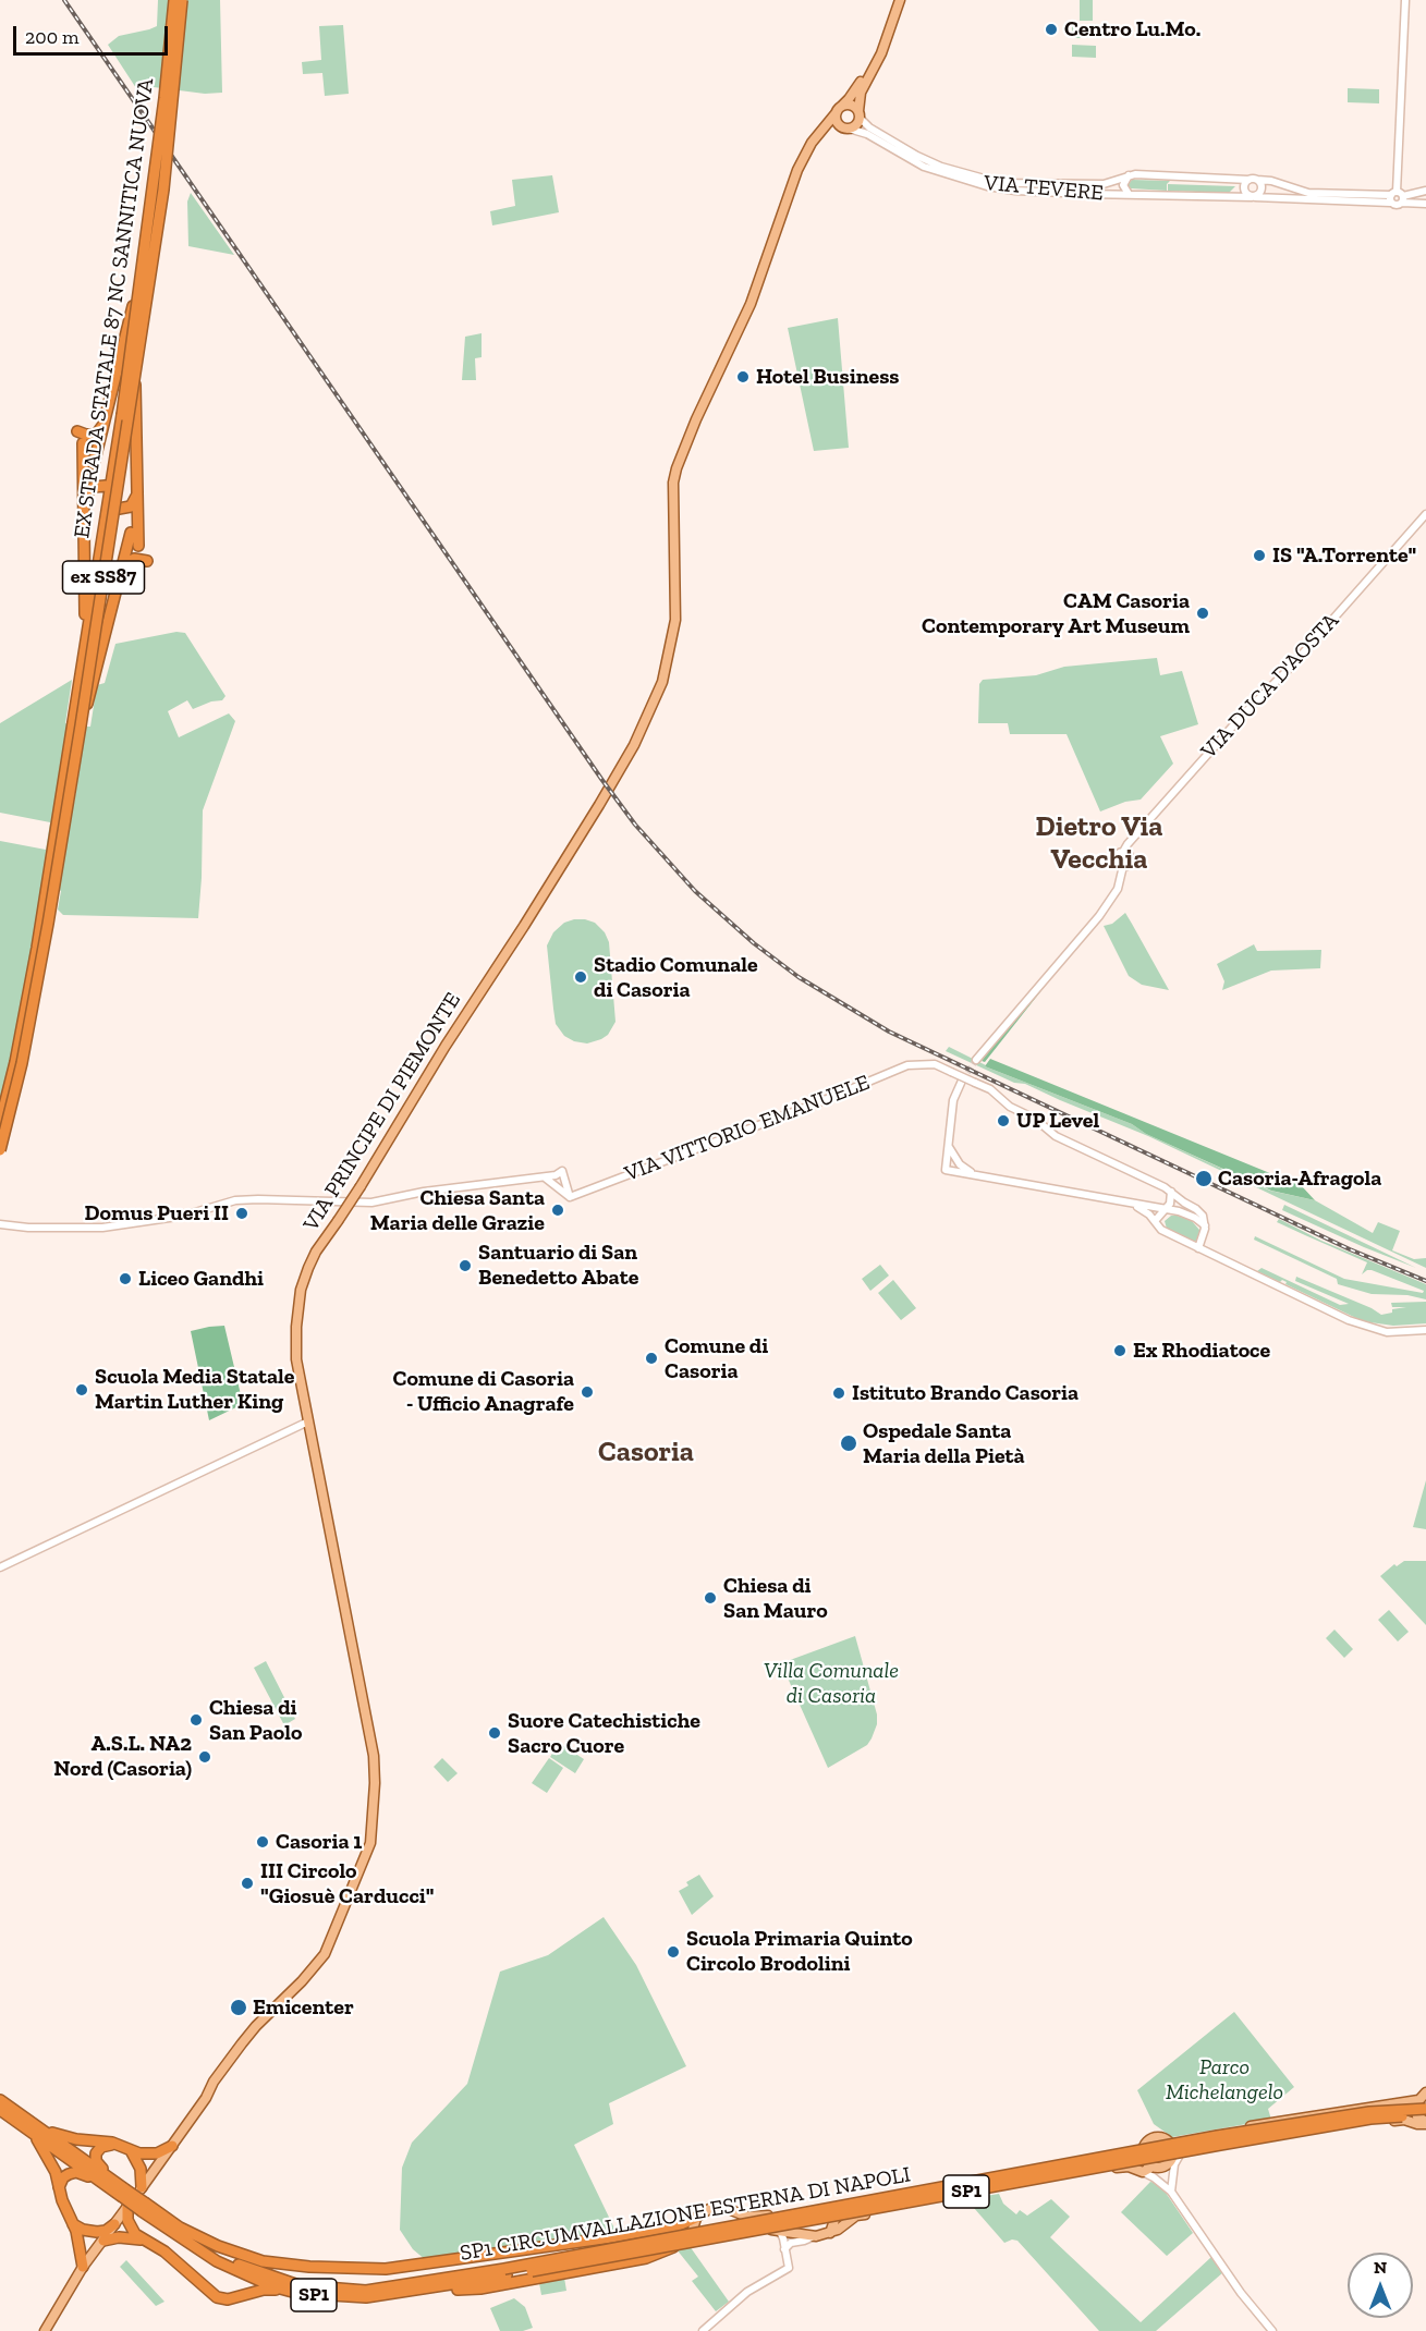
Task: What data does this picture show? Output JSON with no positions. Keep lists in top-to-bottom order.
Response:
{
  "streets": {
    "highway": [
      "EX STRADA STATALE 87 NC SANNITICA NUOVA",
      "ex SS87",
      "SP1",
      "SP1 CIRCUMVALLAZIONE ESTERNA DI NAPOLI"
    ],
    "main road": ["VIA PRINCIPE DI PIEMONTE"],
    "street": ["VIA TEVERE", "VIA DUCA D'AOSTA", "VIA VITTORIO EMANUELE"]
  },
  "districts": ["Dietro Via Vecchia", "Casoria"],
  "parks": ["Villa Comunale di Casoria", "Parco Michelangelo"],
  "places": [
    "Centro Lu.Mo.",
    "Hotel Business",
    "IS \"A.Torrente\"",
    "CAM Casoria Contemporary Art Museum",
    "Stadio Comunale di Casoria",
    "UP Level",
    "Casoria-Afragola",
    "Chiesa Santa Maria delle Grazie",
    "Domus Pueri II",
    "Santuario di San Benedetto Abate",
    "Liceo Gandhi",
    "Ex Rhodiatoce",
    "Comune di Casoria",
    "Scuola Media Statale Martin Luther King",
    "Comune di Casoria - Ufficio Anagrafe",
    "Istituto Brando Casoria",
    "Ospedale Santa Maria della Pietà",
    "Chiesa di San Mauro",
    "Chiesa di San Paolo",
    "Suore Catechistiche Sacro Cuore",
    "A.S.L. NA2 Nord (Casoria)",
    "Casoria 1",
    "III Circolo \"Giosuè Carducci\"",
    "Scuola Primaria Quinto Circolo Brodolini",
    "Emicenter"
  ],
  "scale_bar": "200 m",
  "north": "top"
}
